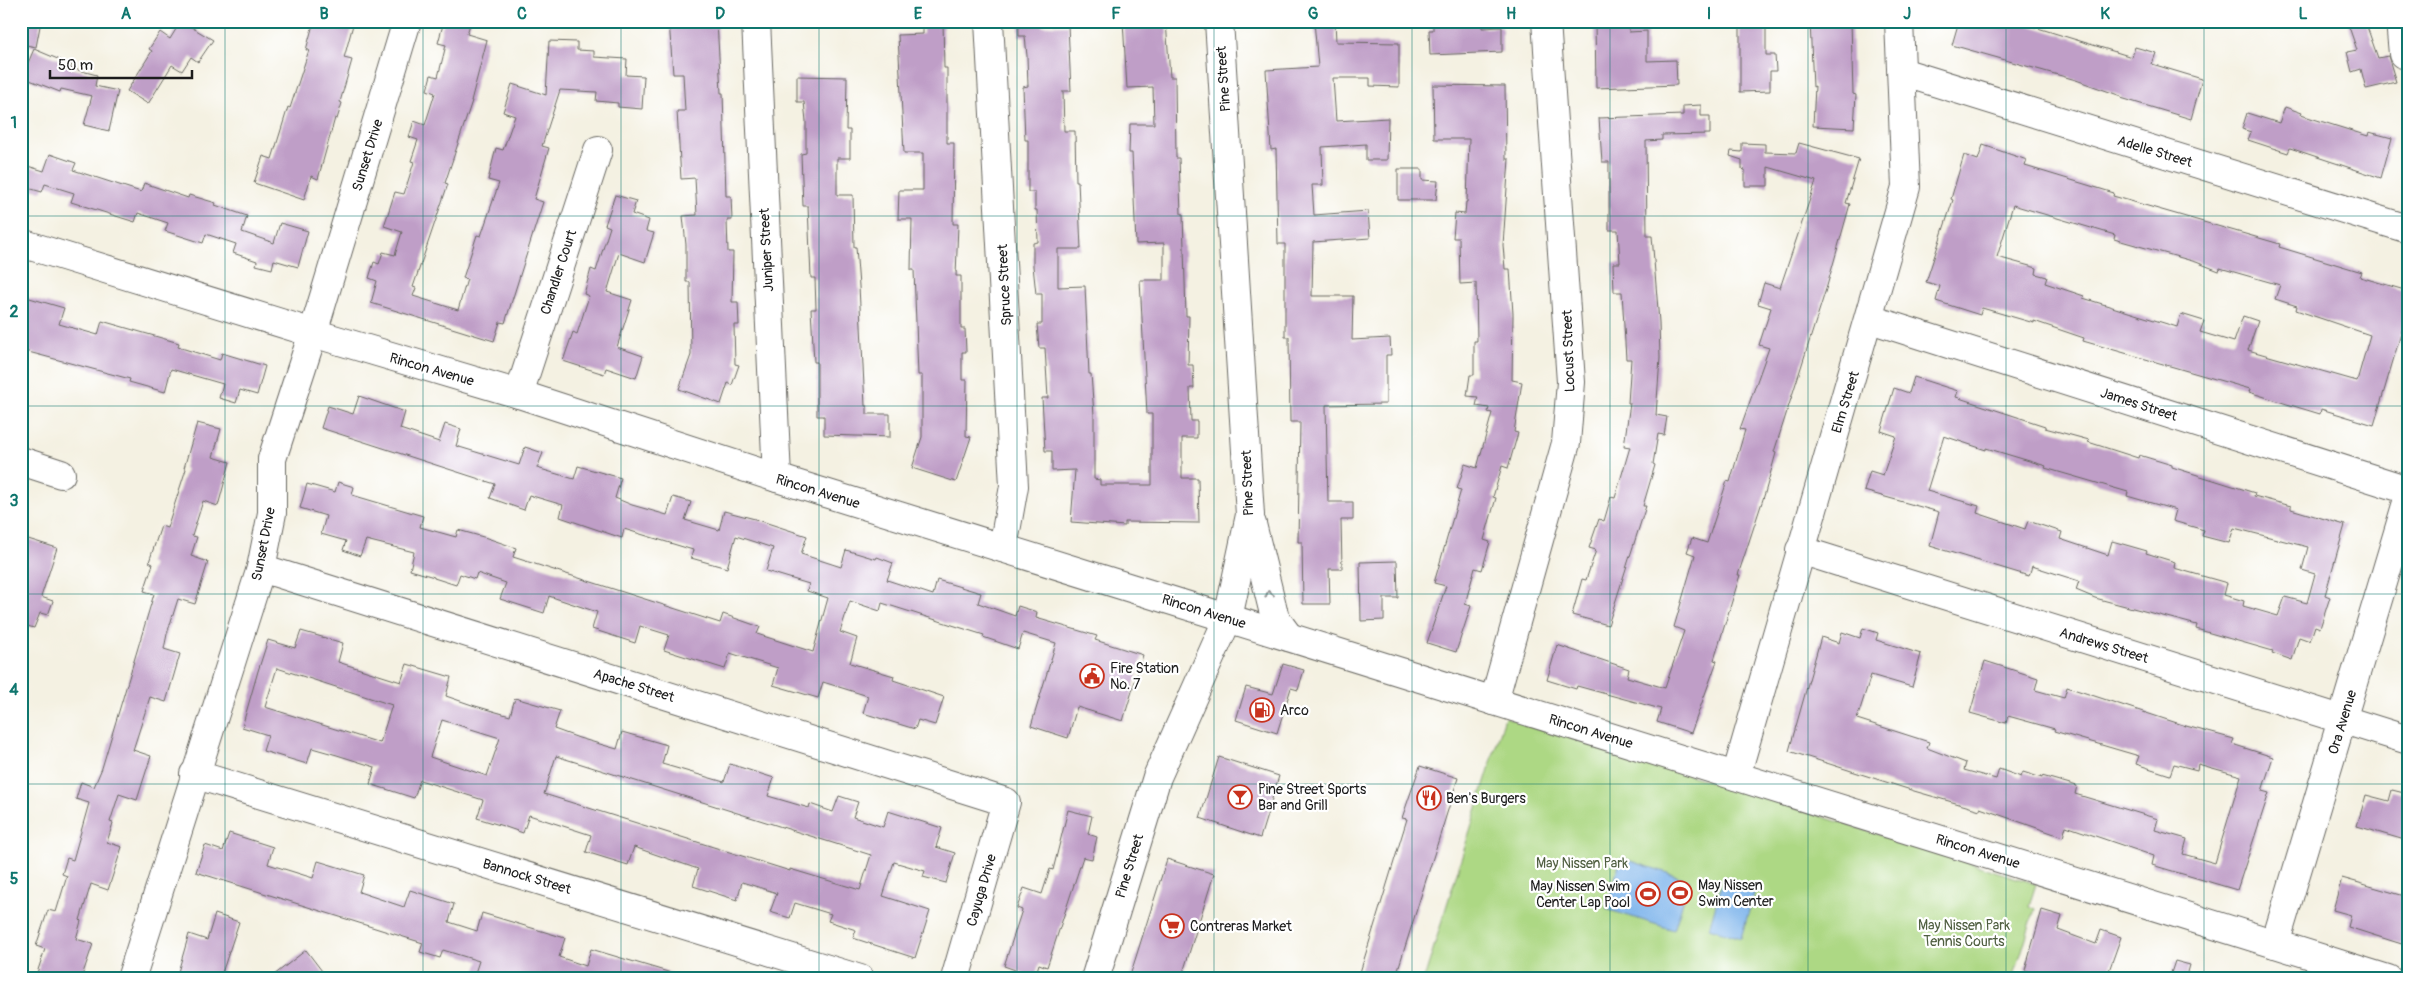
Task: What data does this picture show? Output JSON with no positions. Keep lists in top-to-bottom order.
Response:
{
  "streets": {
    "street": [
      "Pine Street",
      "Adelle Street",
      "Sunset Drive",
      "Juniper Street",
      "Chandler Court",
      "Spruce Street",
      "Locust Street",
      "Rincon Avenue",
      "Elm Street",
      "James Street",
      "Andrews Street",
      "Apache Street",
      "Ora Avenue",
      "Bannock Street",
      "Cayuga Drive"
    ]
  },
  "crossings": [
    ["Pine Street", "Rincon Avenue"],
    ["Adelle Street", "Elm Street"],
    ["Sunset Drive", "Rincon Avenue"],
    ["Sunset Drive", "Apache Street"],
    ["Sunset Drive", "Bannock Street"],
    ["Juniper Street", "Rincon Avenue"],
    ["Chandler Court", "Rincon Avenue"],
    ["Spruce Street", "Rincon Avenue"],
    ["Locust Street", "Rincon Avenue"],
    ["Rincon Avenue", "Elm Street"],
    ["Rincon Avenue", "Ora Avenue"],
    ["Elm Street", "James Street"],
    ["Elm Street", "Andrews Street"],
    ["Andrews Street", "Ora Avenue"],
    ["Apache Street", "Cayuga Drive"]
  ],
  "parks": ["May Nissen Park", "May Nissen Park Tennis Courts"],
  "places": {
    "public building": ["Fire Station No. 7"],
    "fuel station": ["Arco"],
    "bar": ["Pine Street Sports Bar and Grill"],
    "restaurant": ["Ben's Burgers"],
    "sports": ["May Nissen Swim Center", "May Nissen Swim Center Lap Pool"],
    "supermarket": ["Contreras Market"]
  },
  "scale_bar": "50 m",
  "grid": {
    "columns": [
      "A",
      "B",
      "C",
      "D",
      "E",
      "F",
      "G",
      "H",
      "I",
      "J",
      "K",
      "L"
    ],
    "rows": [
      "1",
      "2",
      "3",
      "4",
      "5"
    ]
  }
}
